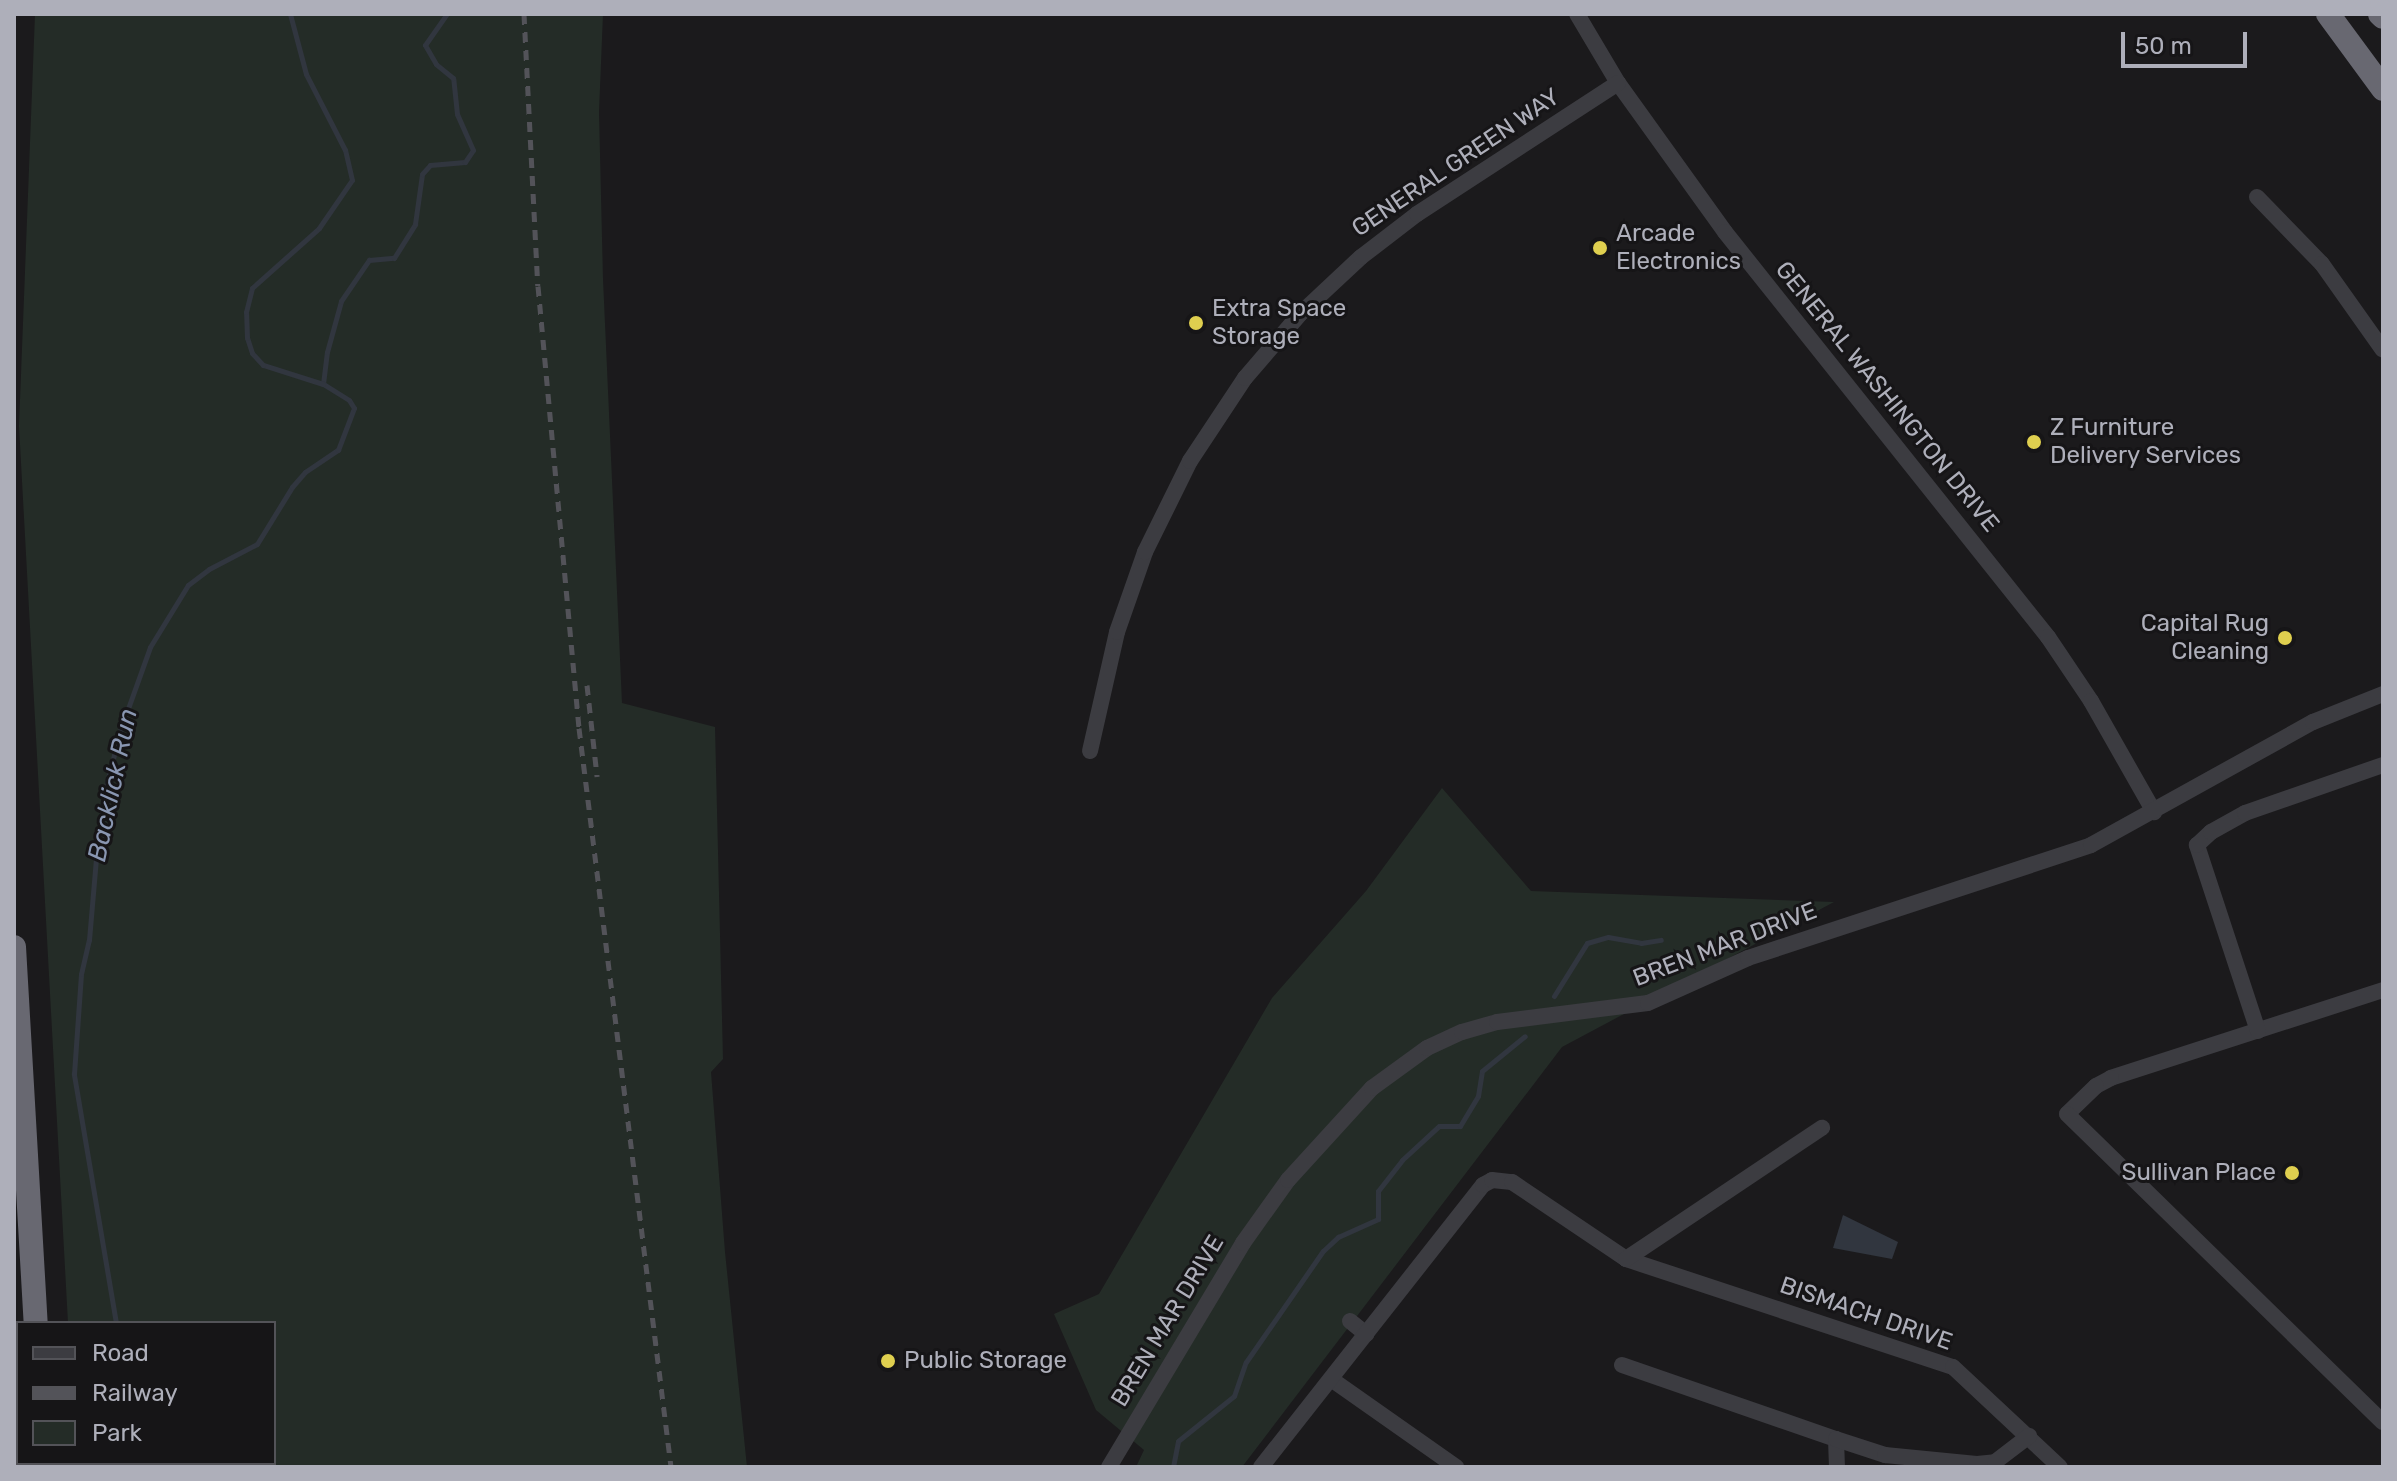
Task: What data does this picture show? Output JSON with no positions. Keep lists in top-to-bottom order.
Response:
{
  "streets": {
    "street": [
      "GENERAL GREEN WAY",
      "GENERAL WASHINGTON DRIVE",
      "BREN MAR DRIVE",
      "BISMACH DRIVE"
    ]
  },
  "crossings": [
    ["GENERAL GREEN WAY", "GENERAL WASHINGTON DRIVE"],
    ["GENERAL WASHINGTON DRIVE", "BREN MAR DRIVE"]
  ],
  "water": ["Backlick Run"],
  "places": [
    "Arcade Electronics",
    "Extra Space Storage",
    "Z Furniture Delivery Services",
    "Capital Rug Cleaning",
    "Sullivan Place",
    "Public Storage"
  ],
  "legend": ["Road", "Railway", "Park"],
  "scale_bar": "50 m"
}
